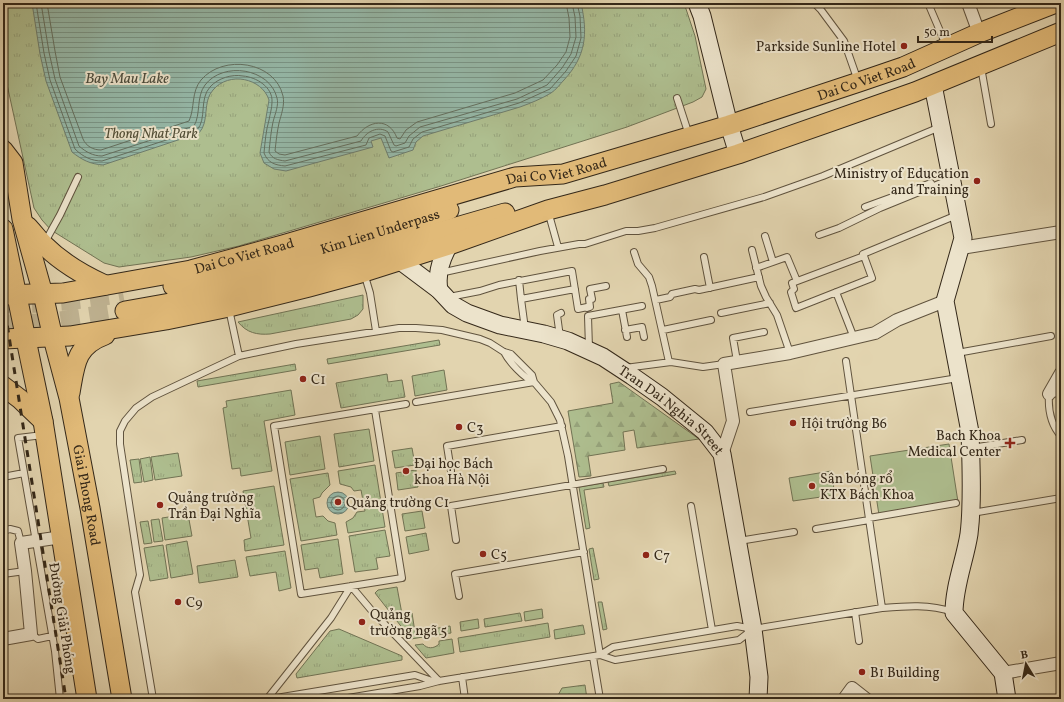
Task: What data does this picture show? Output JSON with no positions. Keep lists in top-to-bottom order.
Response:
{
  "streets": {
    "main road": ["Dai Co Viet Road", "Kim Lien Underpass", "Giai Phong Road"],
    "street": ["Tran Dai Nghia Street"],
    "lane": ["Đường Giải Phóng"]
  },
  "crossings": [
    ["Dai Co Viet Road", "Kim Lien Underpass"],
    ["Dai Co Viet Road", "Tran Dai Nghia Street"],
    ["Dai Co Viet Road", "Giai Phong Road"]
  ],
  "water": ["Bay Mau Lake"],
  "parks": ["Thong Nhat Park"],
  "places": {
    "other": [
      "Parkside Sunline Hotel",
      "Ministry of Education and Training",
      "C1",
      "Hội trường B6",
      "C3",
      "Đại học Bách khoa Hà Nội",
      "Sân bóng rổ KTX Bách Khoa",
      "Quảng trường C1",
      "Quảng trường Trần Đại Nghĩa",
      "C5",
      "C7",
      "C9",
      "Quảng trường ngã 5",
      "B1 Building"
    ],
    "health": ["Bach Khoa Medical Center"]
  },
  "scale_bar": "50 m",
  "north": "top"
}
